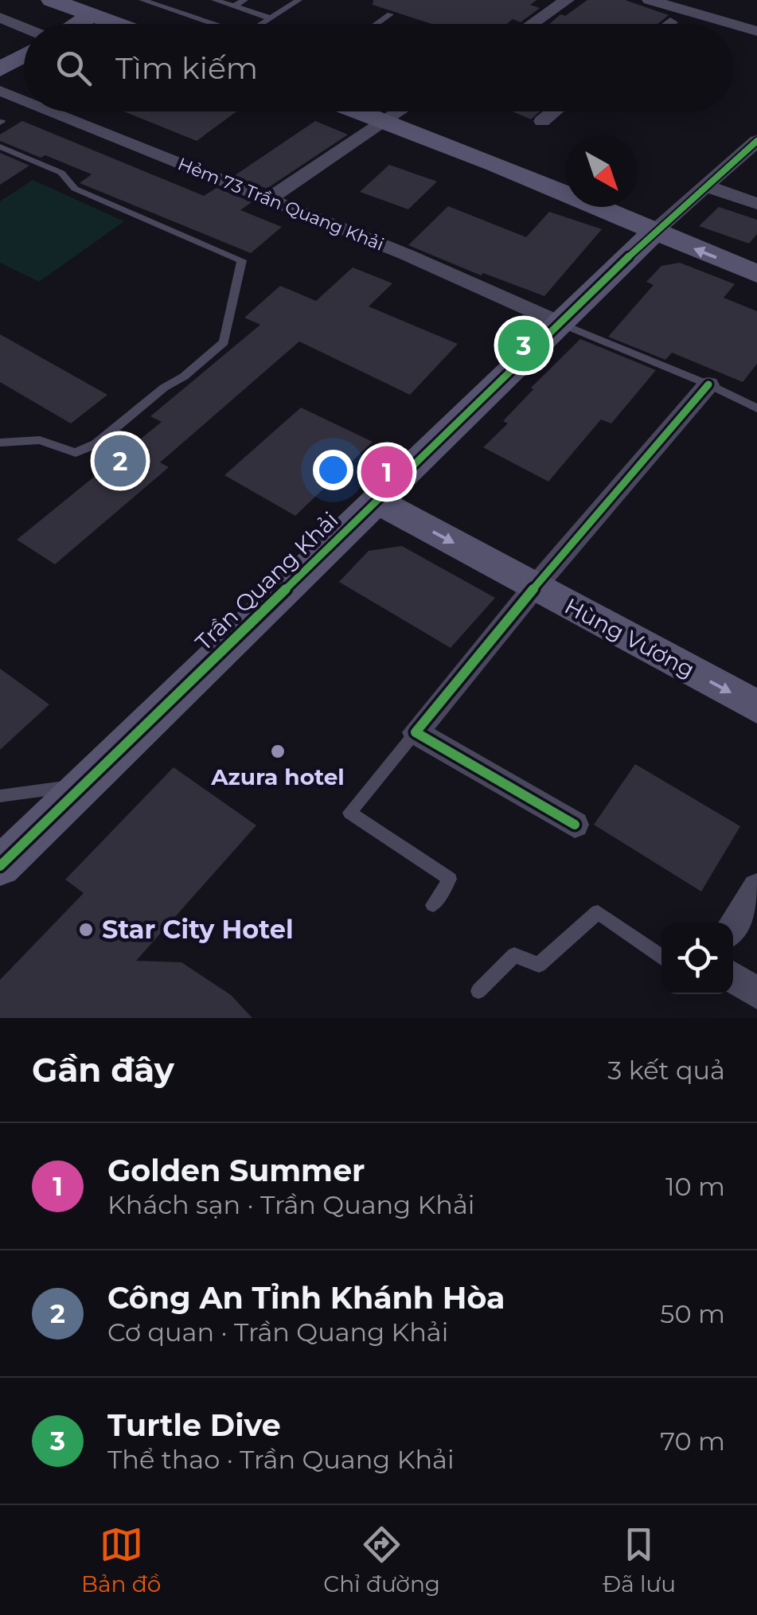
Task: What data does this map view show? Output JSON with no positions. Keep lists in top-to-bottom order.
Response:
{
  "streets": {
    "street": ["Hẻm 73 Trần Quang Khải", "Trần Quang Khải", "Hùng Vương"]
  },
  "crossings": [
    ["Hẻm 73 Trần Quang Khải", "Trần Quang Khải"],
    ["Trần Quang Khải", "Hùng Vương"]
  ],
  "places": ["Azura hotel", "Star City Hotel"],
  "north": "bottom right",
  "page": {
    "search": "Tìm kiếm",
    "pins": ["3", "2", "1"],
    "heading": ["Gần đây", "3 kết quả"],
    "list": [
      {
        "mark": "1",
        "name": "Golden Summer",
        "note": "Khách sạn · Trần Quang Khải",
        "value": "10 m"
      },
      {
        "mark": "2",
        "name": "Công An Tỉnh Khánh Hòa",
        "note": "Cơ quan · Trần Quang Khải",
        "value": "50 m"
      },
      {
        "mark": "3",
        "name": "Turtle Dive",
        "note": "Thể thao · Trần Quang Khải",
        "value": "70 m"
      }
    ],
    "nav": ["Bản đồ", "Chỉ đường", "Đã lưu"]
  }
}
